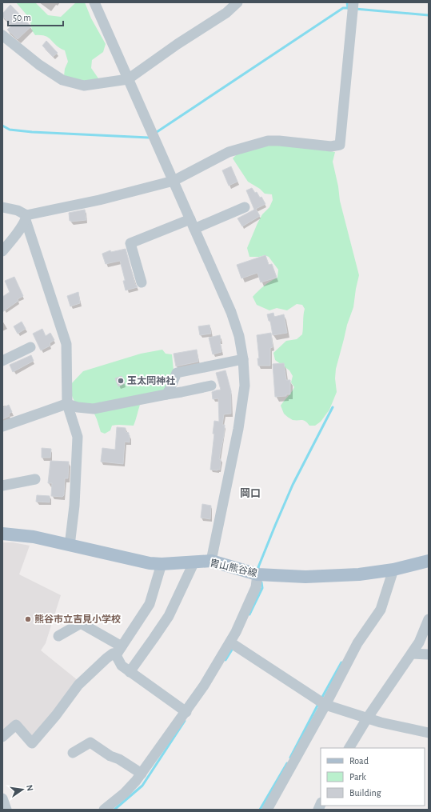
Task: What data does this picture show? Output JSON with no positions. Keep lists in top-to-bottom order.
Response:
{
  "streets": {
    "main road": ["胄山熊谷線"]
  },
  "districts": ["岡口"],
  "places": ["玉太岡神社", "熊谷市立吉見小学校"],
  "legend": ["Road", "Park", "Building"],
  "scale_bar": "50 m",
  "north": "right"
}
